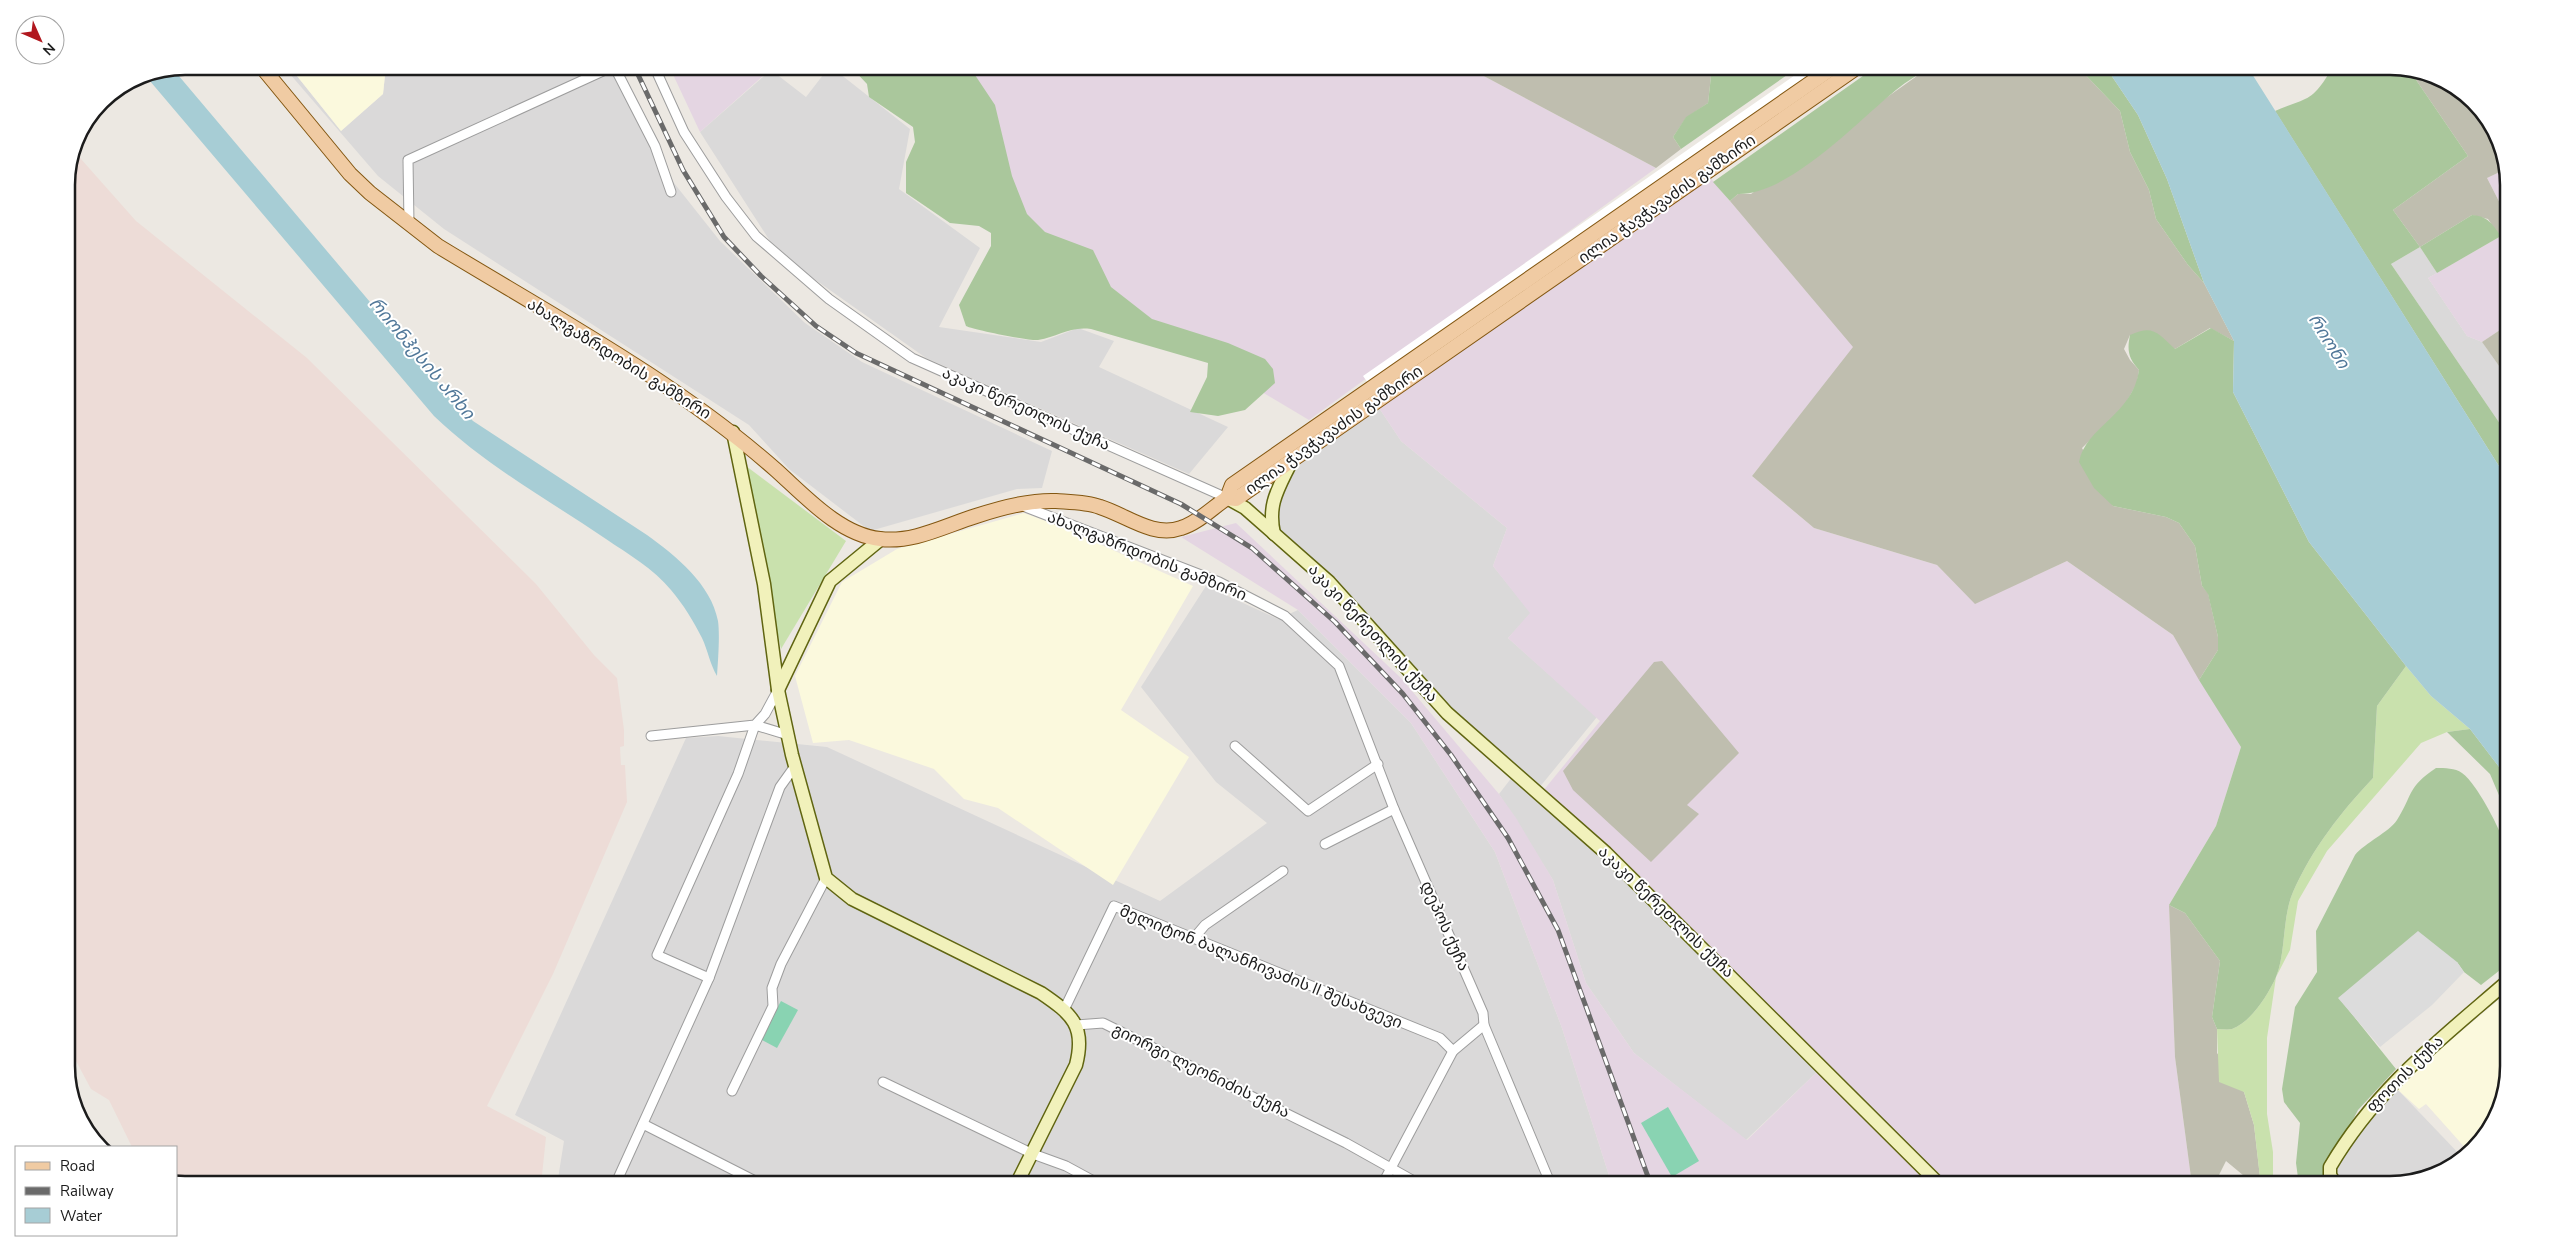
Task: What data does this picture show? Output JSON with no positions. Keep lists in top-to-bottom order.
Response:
{
  "streets": {
    "main road": ["ილია ჭავჭავაძის გამზირი", "ახალგაზრდობის გამზირი"],
    "street": [
      "აკაკი წერეთლის ქუჩა",
      "დეპოს ქუჩა",
      "მელიტონ ბალანჩივაძის II შესახვევი",
      "გიორგი ლეონიძის ქუჩა",
      "ფოთის ქუჩა"
    ]
  },
  "crossings": [
    ["ილია ჭავჭავაძის გამზირი", "ახალგაზრდობის გამზირი"],
    ["ილია ჭავჭავაძის გამზირი", "აკაკი წერეთლის ქუჩა"],
    ["ახალგაზრდობის გამზირი", "აკაკი წერეთლის ქუჩა"],
    ["ახალგაზრდობის გამზირი", "დეპოს ქუჩა"]
  ],
  "water": ["რიონი", "რიონჰესის არხი"],
  "legend": ["Road", "Railway", "Water"],
  "north": "bottom right"
}
